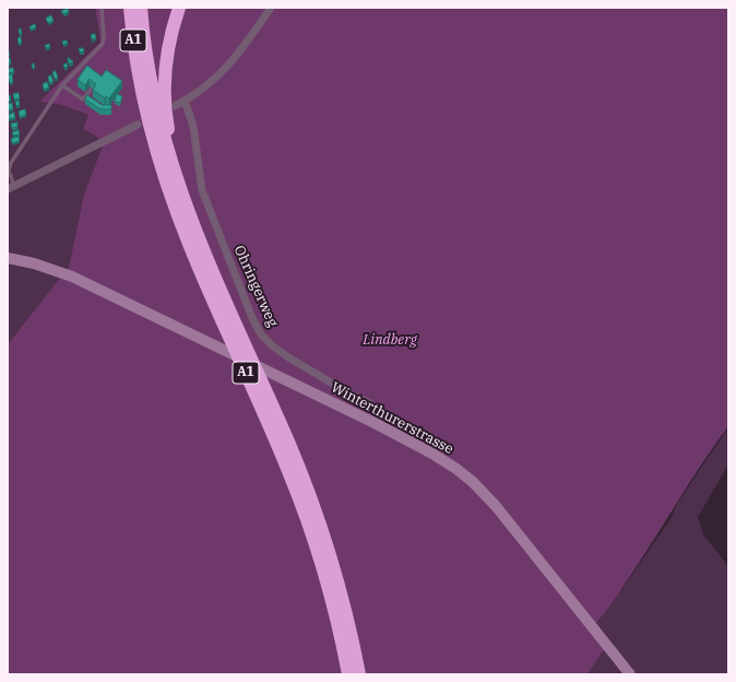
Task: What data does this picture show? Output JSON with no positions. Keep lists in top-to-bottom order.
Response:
{
  "streets": {
    "highway": ["A1"],
    "main road": ["Winterthurerstrasse"],
    "street": ["Ohringerweg"]
  },
  "crossings": [
    ["Ohringerweg", "Winterthurerstrasse"]
  ],
  "parks": ["Lindberg"]
}
